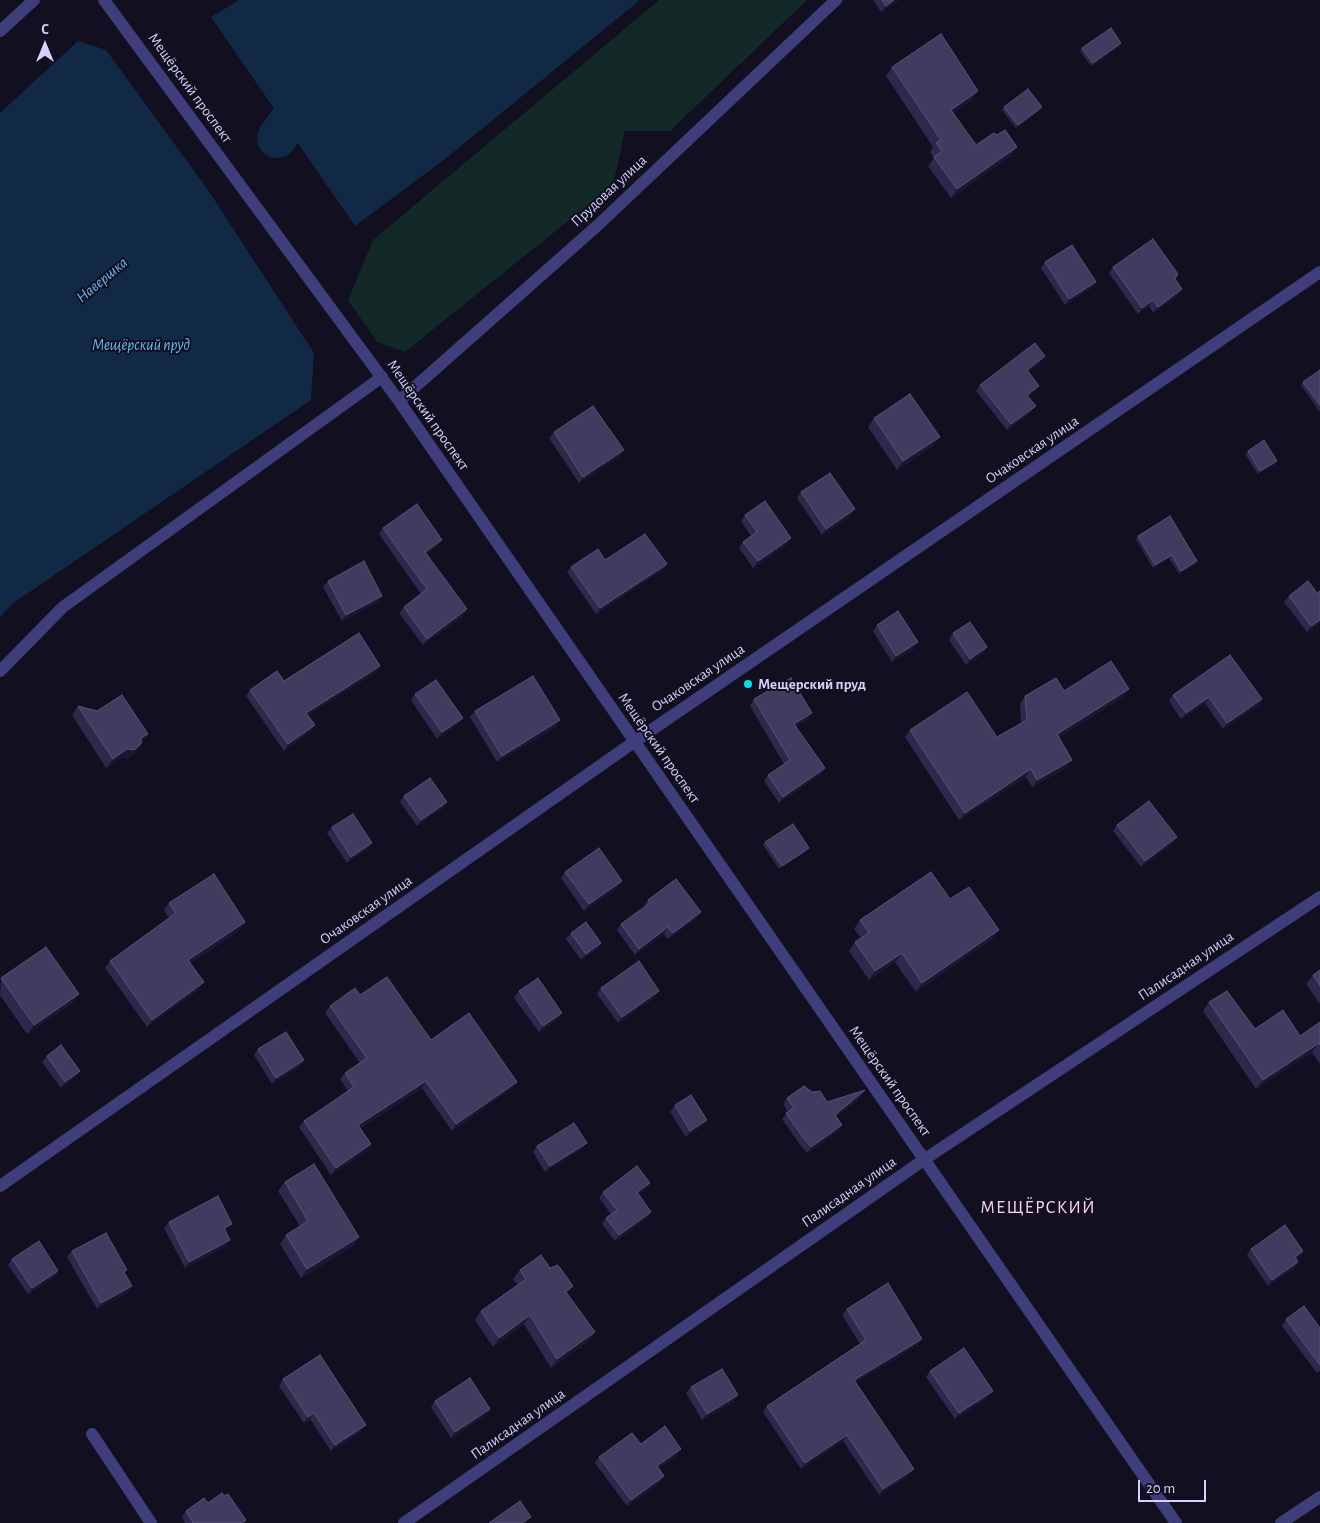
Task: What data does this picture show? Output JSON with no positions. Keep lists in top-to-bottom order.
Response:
{
  "streets": {
    "street": [
      "Мещёрский проспект",
      "Прудовая улица",
      "Очаковская улица",
      "Палисадная улица"
    ]
  },
  "crossings": [
    ["Мещёрский проспект", "Прудовая улица"],
    ["Мещёрский проспект", "Очаковская улица"],
    ["Мещёрский проспект", "Палисадная улица"]
  ],
  "districts": ["МЕЩЁРСКИЙ"],
  "water": ["Навершка", "Мещёрский пруд"],
  "places": ["Мещерский пруд"],
  "scale_bar": "20 m",
  "north": "top"
}
